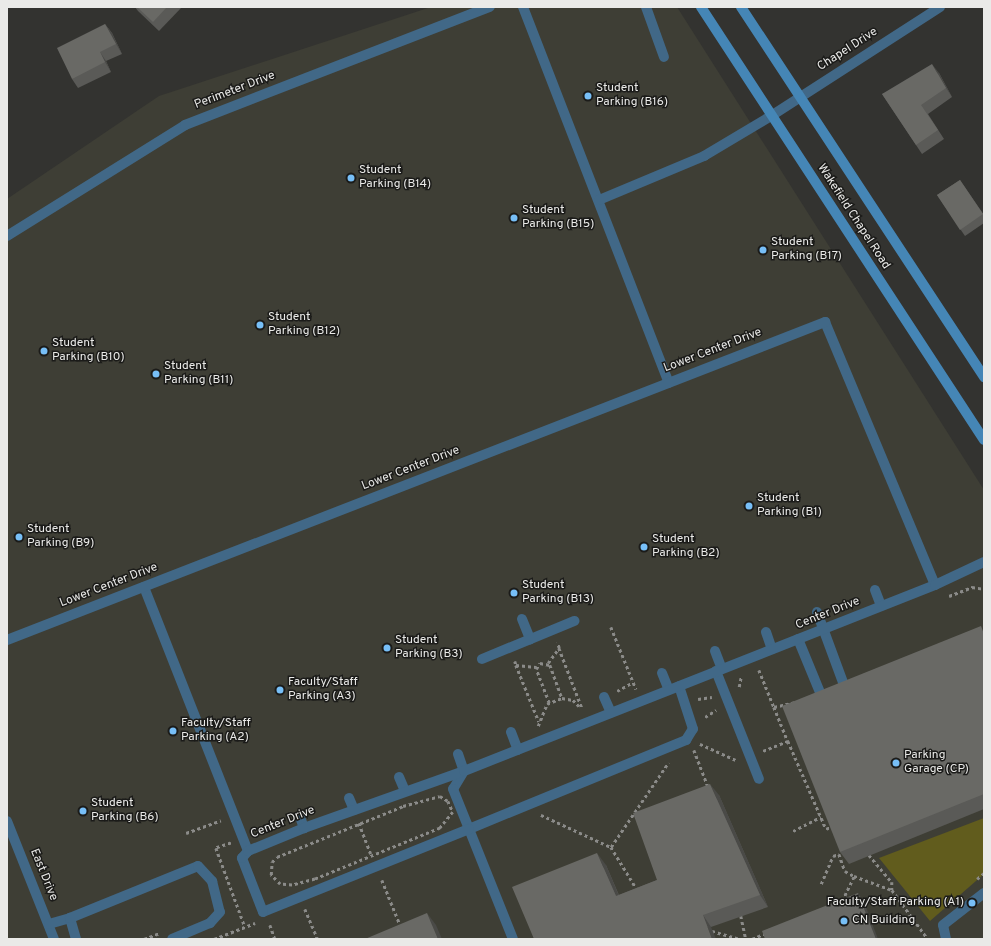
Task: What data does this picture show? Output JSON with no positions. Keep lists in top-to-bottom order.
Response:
{
  "streets": {
    "main road": ["Wakefield Chapel Road"],
    "street": [
      "Chapel Drive",
      "Perimeter Drive",
      "Lower Center Drive",
      "Center Drive",
      "East Drive"
    ]
  },
  "crossings": [
    ["Chapel Drive", "Wakefield Chapel Road"],
    ["Lower Center Drive", "Center Drive"]
  ],
  "places": [
    "Student Parking (B16)",
    "Student Parking (B14)",
    "Student Parking (B15)",
    "Student Parking (B17)",
    "Student Parking (B12)",
    "Student Parking (B10)",
    "Student Parking (B11)",
    "Student Parking (B1)",
    "Student Parking (B9)",
    "Student Parking (B2)",
    "Student Parking (B13)",
    "Student Parking (B3)",
    "Faculty/Staff Parking (A3)",
    "Faculty/Staff Parking (A2)",
    "Parking Garage (CP)",
    "Student Parking (B6)",
    "Faculty/Staff Parking (A1)",
    "CN Building"
  ]
}
